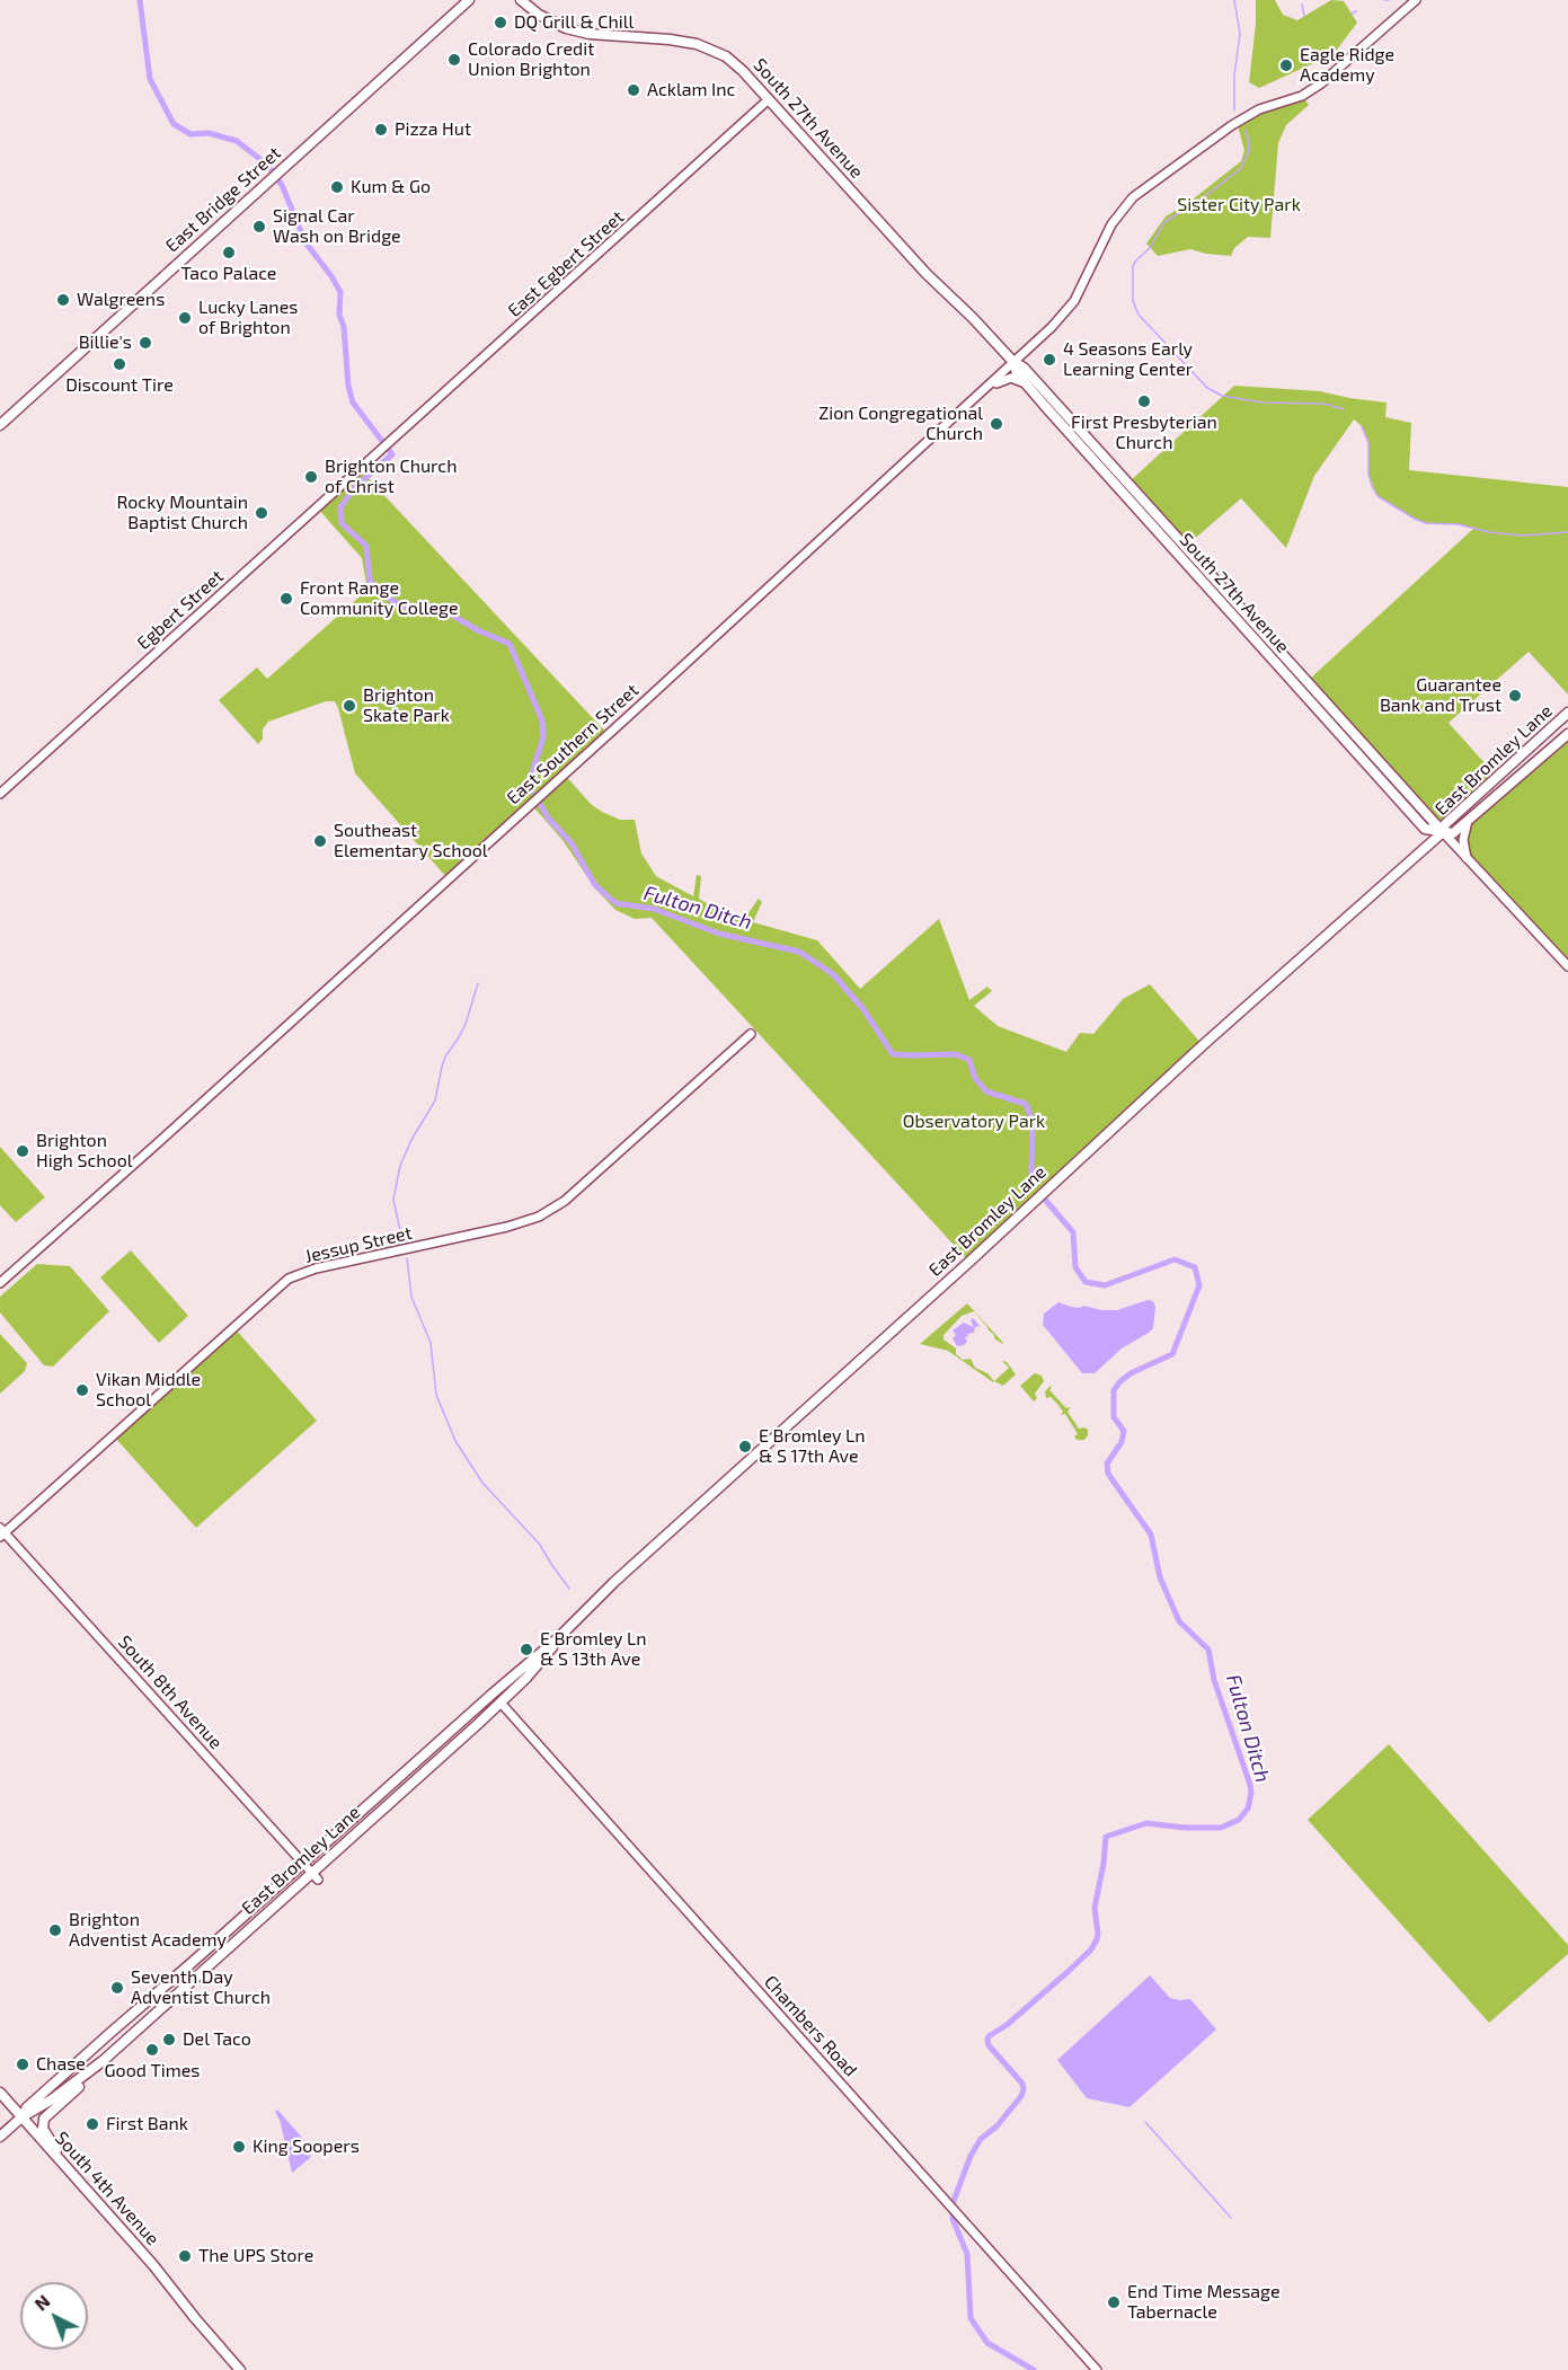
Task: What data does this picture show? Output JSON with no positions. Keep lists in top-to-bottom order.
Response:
{
  "streets": {
    "main road": [
      "South 27th Avenue",
      "East Bridge Street",
      "East Bromley Lane",
      "South 4th Avenue"
    ],
    "street": [
      "East Egbert Street",
      "Egbert Street",
      "East Southern Street",
      "Jessup Street",
      "South 8th Avenue",
      "Chambers Road"
    ]
  },
  "crossings": [
    ["South 27th Avenue", "East Egbert Street"],
    ["South 27th Avenue", "East Southern Street"],
    ["South 27th Avenue", "East Bromley Lane"],
    ["East Egbert Street", "Egbert Street"],
    ["East Bromley Lane", "South 8th Avenue"],
    ["East Bromley Lane", "Chambers Road"],
    ["East Bromley Lane", "South 4th Avenue"],
    ["Jessup Street", "South 8th Avenue"]
  ],
  "water": ["Fulton Ditch"],
  "parks": ["Sister City Park", "Observatory Park"],
  "places": [
    "DQ Grill & Chill",
    "Colorado Credit Union Brighton",
    "Eagle Ridge Academy",
    "Acklam Inc",
    "Pizza Hut",
    "Kum & Go",
    "Signal Car Wash on Bridge",
    "Taco Palace",
    "Walgreens",
    "Lucky Lanes of Brighton",
    "Billie's",
    "4 Seasons Early Learning Center",
    "Discount Tire",
    "First Presbyterian Church",
    "Zion Congregational Church",
    "Brighton Church of Christ",
    "Rocky Mountain Baptist Church",
    "Front Range Community College",
    "Guarantee Bank and Trust",
    "Brighton Skate Park",
    "Southeast Elementary School",
    "Brighton High School",
    "Vikan Middle School",
    "E Bromley Ln & S 17th Ave",
    "E Bromley Ln & S 13th Ave",
    "Brighton Adventist Academy",
    "Seventh Day Adventist Church",
    "Del Taco",
    "Good Times",
    "Chase",
    "First Bank",
    "King Soopers",
    "The UPS Store",
    "End Time Message Tabernacle"
  ],
  "north": "top left"
}
